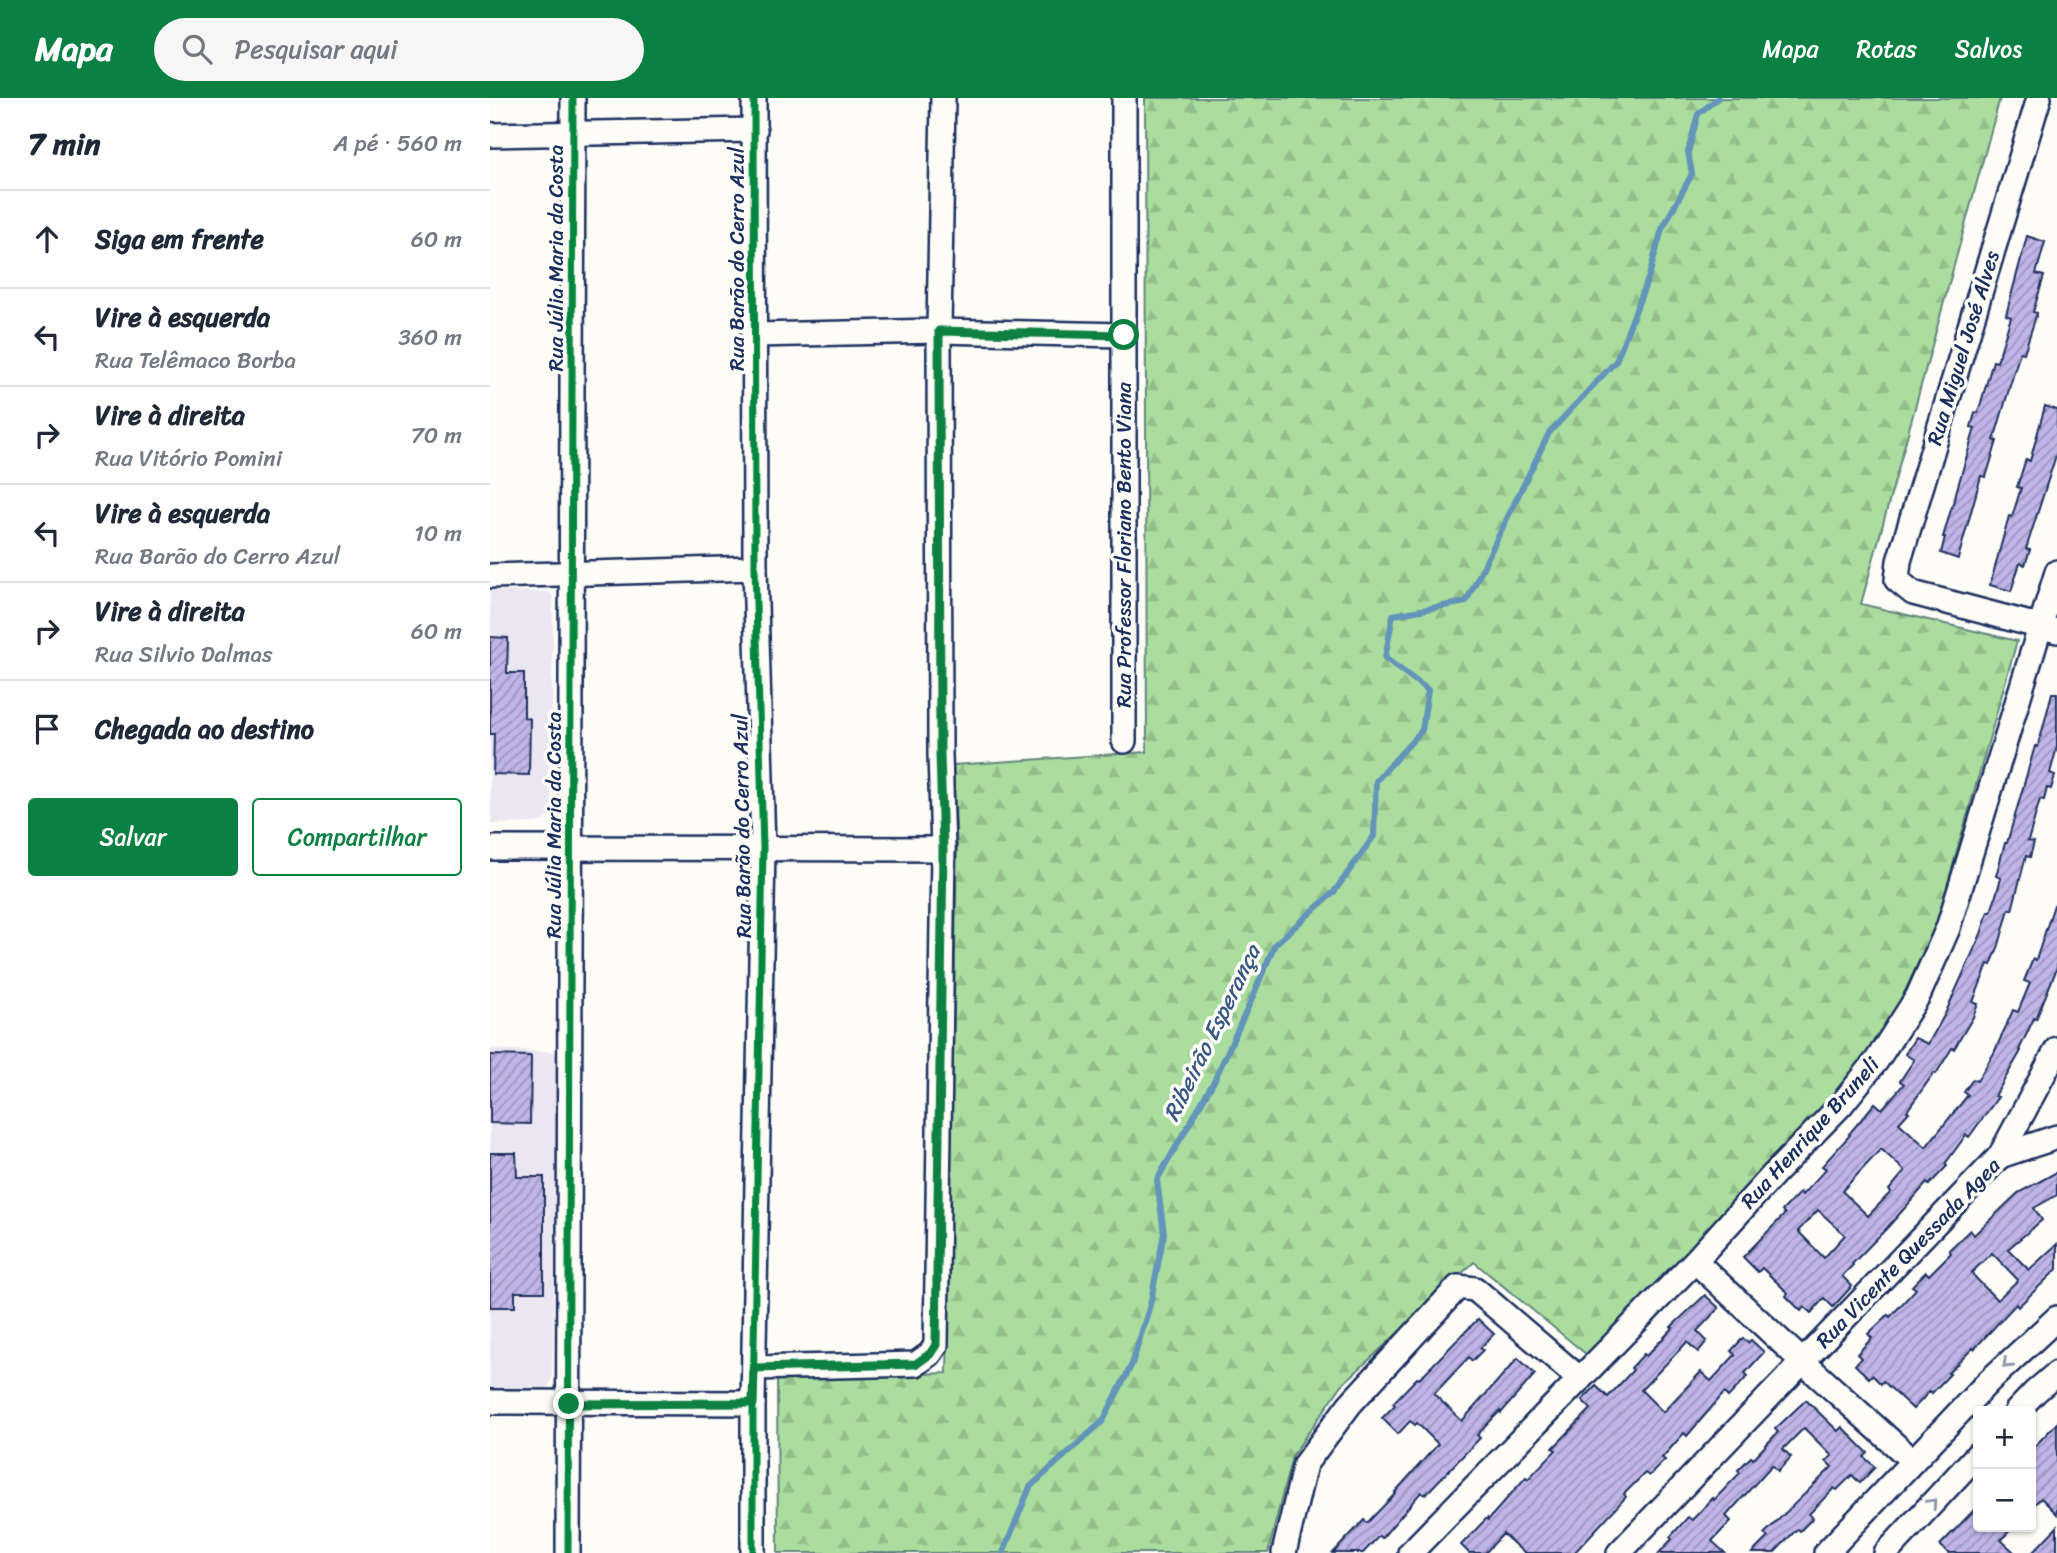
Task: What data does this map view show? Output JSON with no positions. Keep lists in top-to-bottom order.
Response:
{
  "streets": {
    "street": [
      "Rua Júlia Maria da Costa",
      "Rua Barão do Cerro Azul",
      "Rua Miguel José Alves",
      "Rua Professor Floriano Bento Viana",
      "Rua Henrique Bruneli",
      "Rua Vicente Quessada Agea"
    ]
  },
  "crossings": [
    ["Rua Miguel José Alves", "Rua Henrique Bruneli"]
  ],
  "water": ["Ribeirão Esperança"],
  "page": {
    "header": "Mapa",
    "search": "Pesquisar aqui",
    "nav": ["Mapa", "Rotas", "Salvos"],
    "heading": ["7 min", "A pé · 560 m"],
    "list": [
      ["Siga em frente", "60 m"],
      ["Vire à esquerda", "Rua Telêmaco Borba", "360 m"],
      ["Vire à direita", "Rua Vitório Pomini", "70 m"],
      ["Vire à esquerda", "Rua Barão do Cerro Azul", "10 m"],
      ["Vire à direita", "Rua Silvio Dalmas", "60 m"],
      "Chegada ao destino"
    ],
    "buttons": ["Salvar", "Compartilhar"],
    "map_buttons": ["+", "−"]
  }
}
